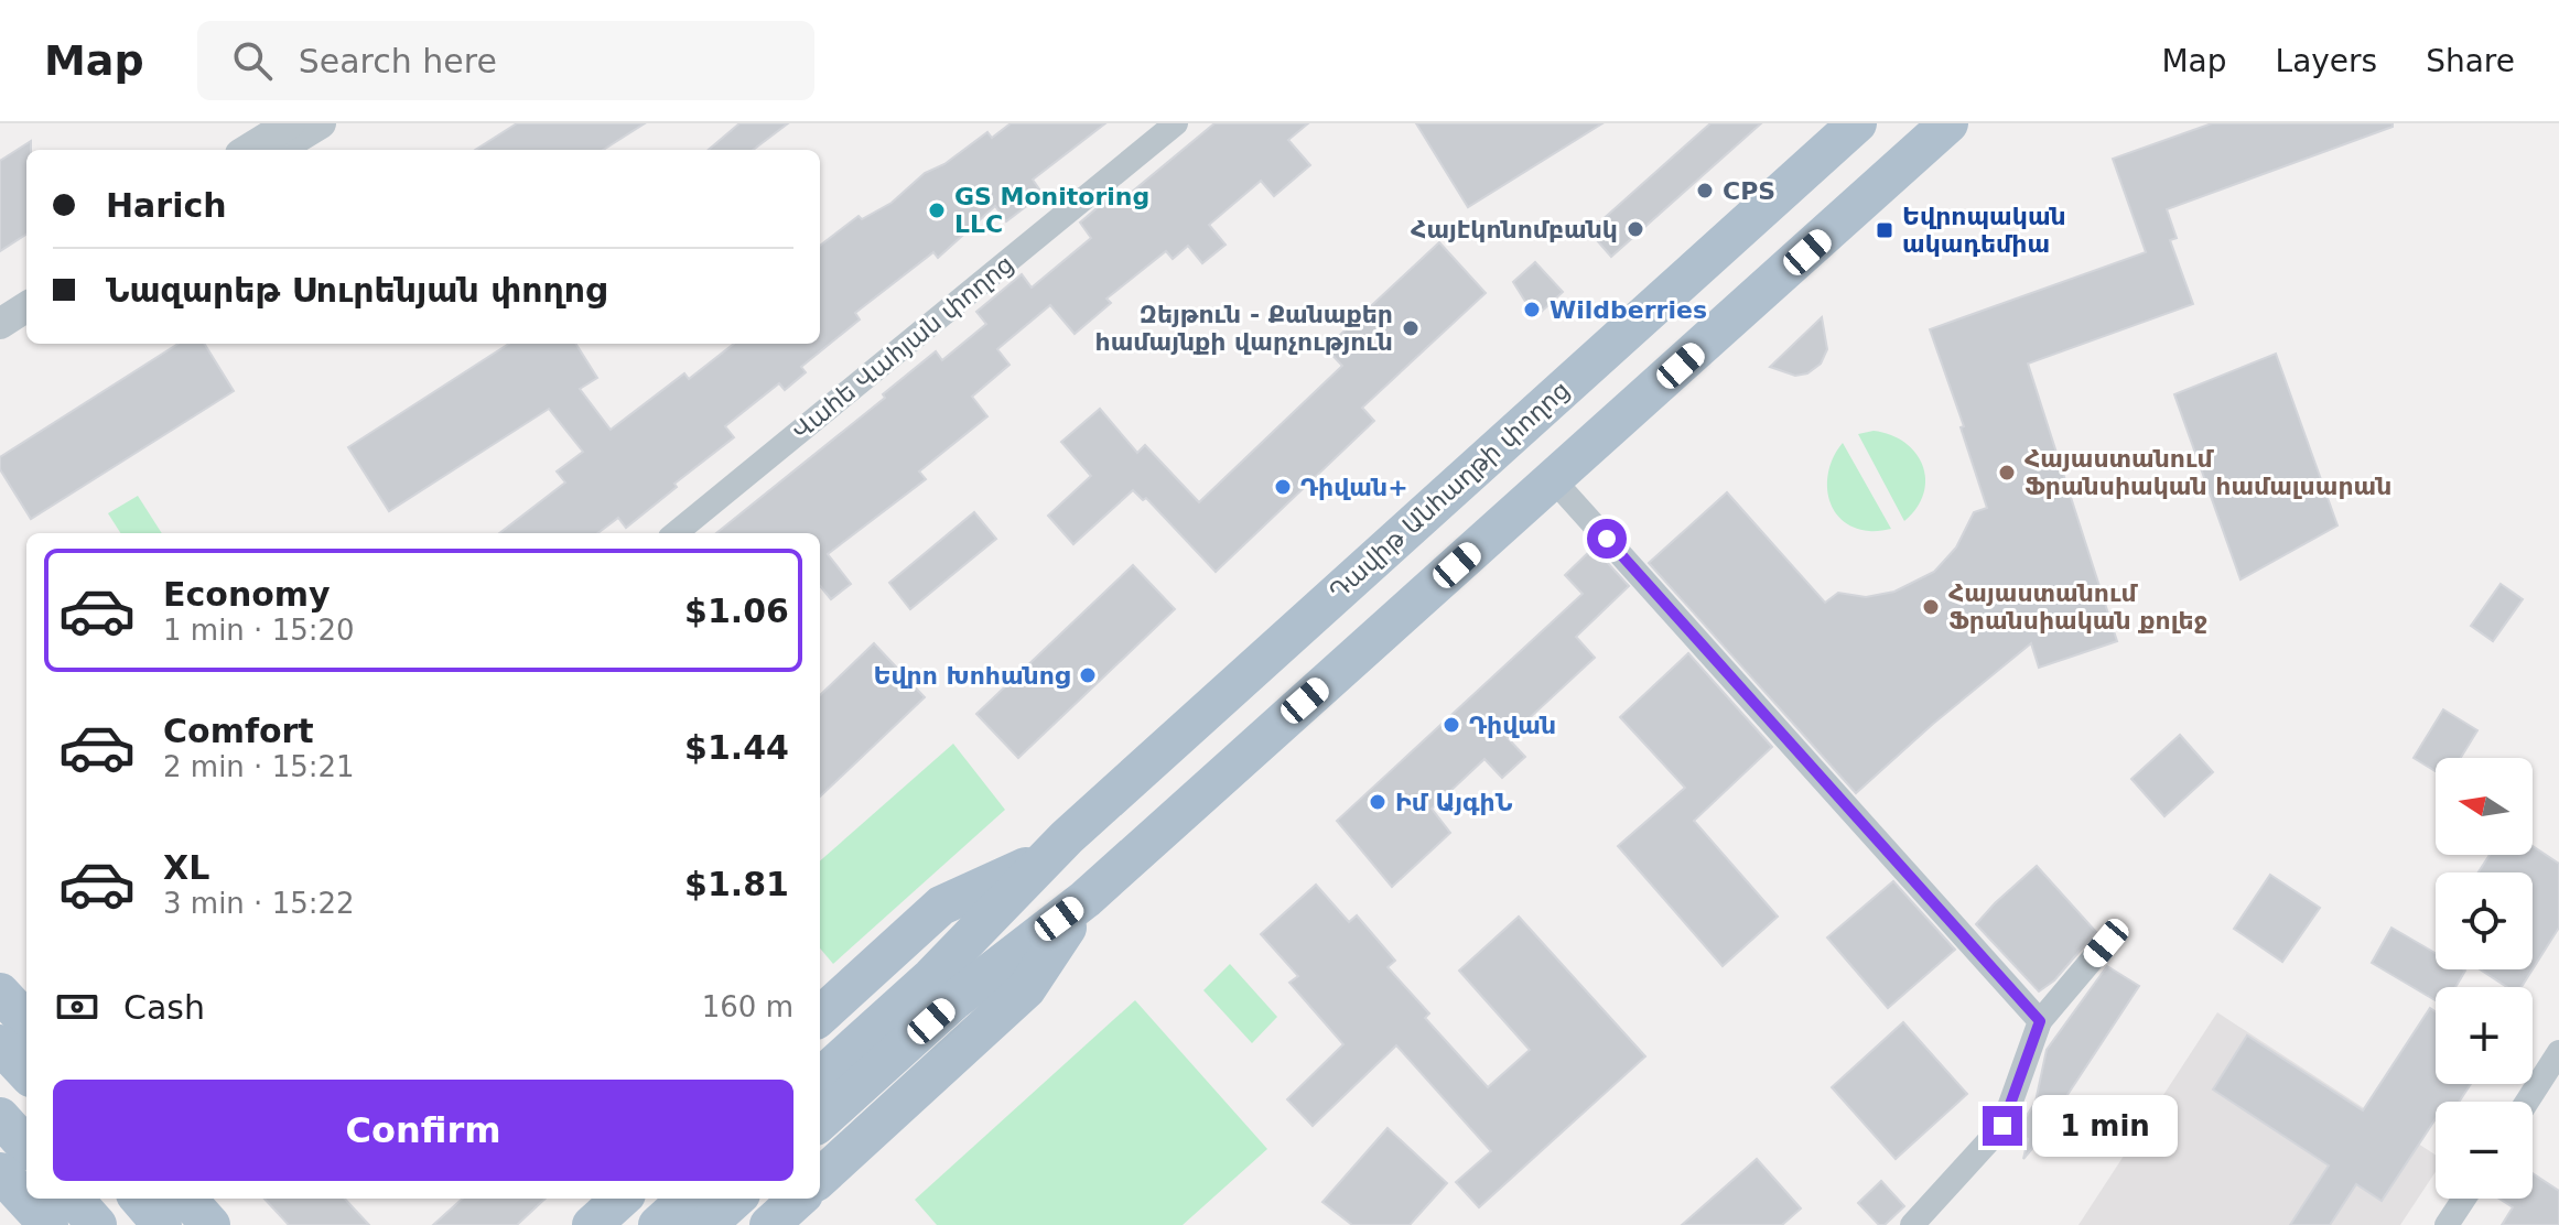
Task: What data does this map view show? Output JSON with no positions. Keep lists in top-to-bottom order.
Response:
{
  "streets": {
    "main road": ["Դավիթ Անհաղթի փողոց"],
    "street": ["Վահե Վահյան փողոց"]
  },
  "places": {
    "other": [
      "CPS",
      "GS Monitoring LLC",
      "Հայէկոնոմբանկ",
      "Wildberries",
      "Զեյթուն - Քանաքեր համայնքի վարչություն",
      "Հայաստանում Ֆրանսիական համալսարան",
      "Դիվան+",
      "Հայաստանում Ֆրանսիական քոլեջ",
      "Եվրո Խոհանոց",
      "Դիվան",
      "Իմ ԱյգիՆ"
    ],
    "transit": ["Եվրոպական ակադեմիա"]
  },
  "north": "left",
  "page": {
    "header": "Map",
    "search": "Search here",
    "nav": ["Map", "Layers", "Share"],
    "banner": ["Harich", "Նազարեթ Սուրենյան փողոց"],
    "list": [
      {
        "name": "Economy",
        "note": "1 min · 15:20",
        "value": "$1.06"
      },
      {
        "name": "Comfort",
        "note": "2 min · 15:21",
        "value": "$1.44"
      },
      {
        "name": "XL",
        "note": "3 min · 15:22",
        "value": "$1.81"
      }
    ],
    "map_buttons": ["+", "−"],
    "pay": ["Cash", "160 m"],
    "buttons": "Confirm",
    "bubble": "1 min"
  }
}
